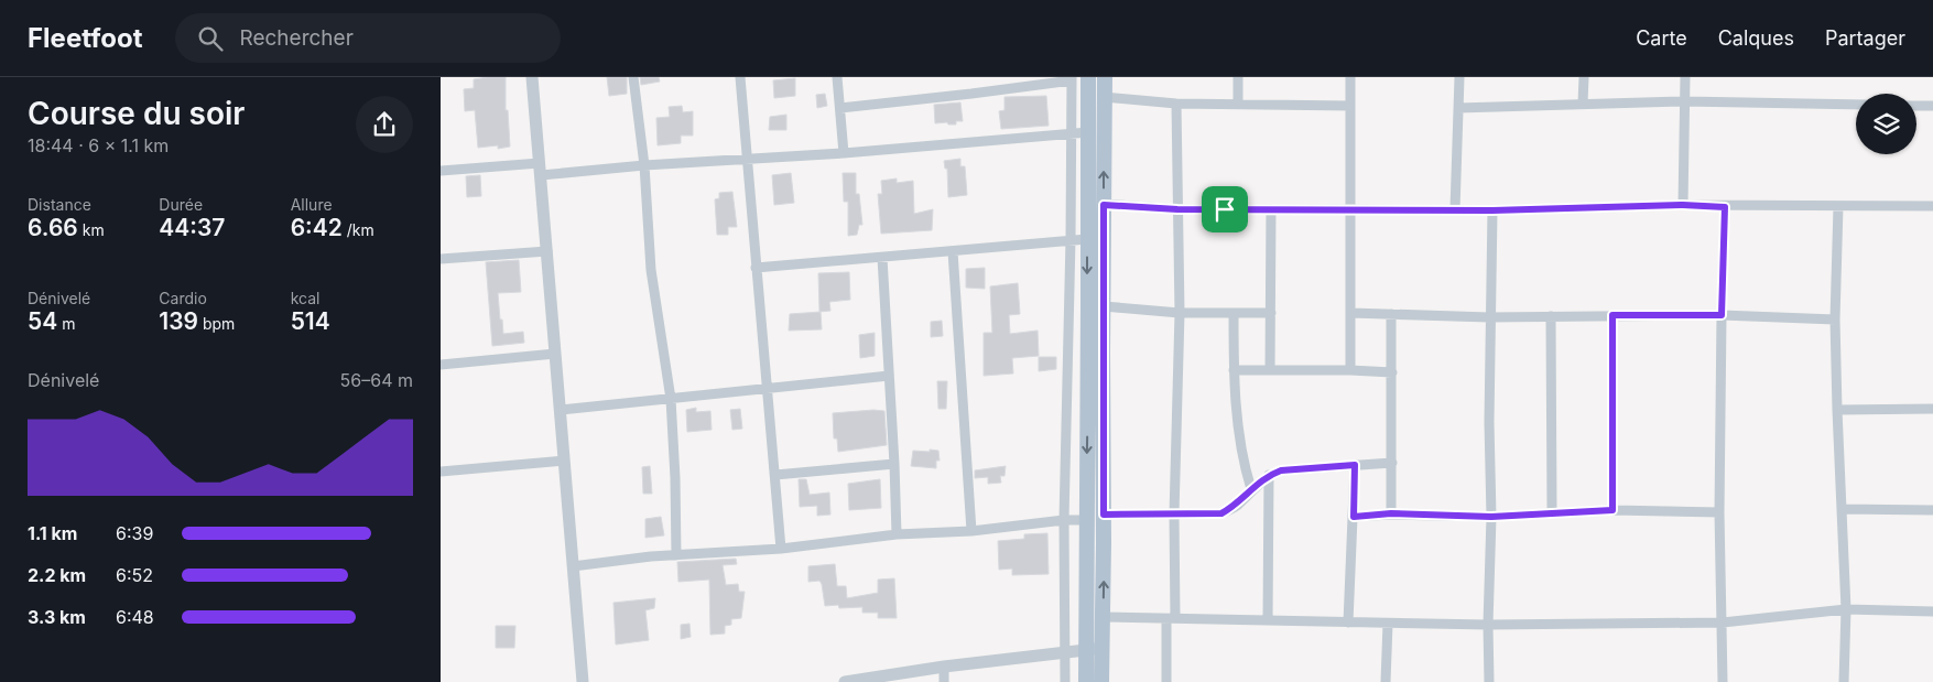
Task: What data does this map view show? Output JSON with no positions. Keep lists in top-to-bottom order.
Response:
{
  "page": {
    "header": "Fleetfoot",
    "search": "Rechercher",
    "nav": ["Carte", "Calques", "Partager"],
    "heading": ["Course du soir", "18:44 · 6 × 1.1 km"],
    "stats": [
      ["Distance", "6.66 km"],
      ["Durée", "44:37"],
      ["Allure", "6:42 /km"],
      ["Dénivelé", "54 m"],
      ["Cardio", "139 bpm"],
      ["kcal", "514"]
    ],
    "chart": ["Dénivelé", "56–64 m"],
    "list": [
      {
        "name": "1.1 km",
        "note": "6:39"
      },
      {
        "name": "2.2 km",
        "note": "6:52"
      },
      {
        "name": "3.3 km",
        "note": "6:48"
      }
    ]
  }
}
